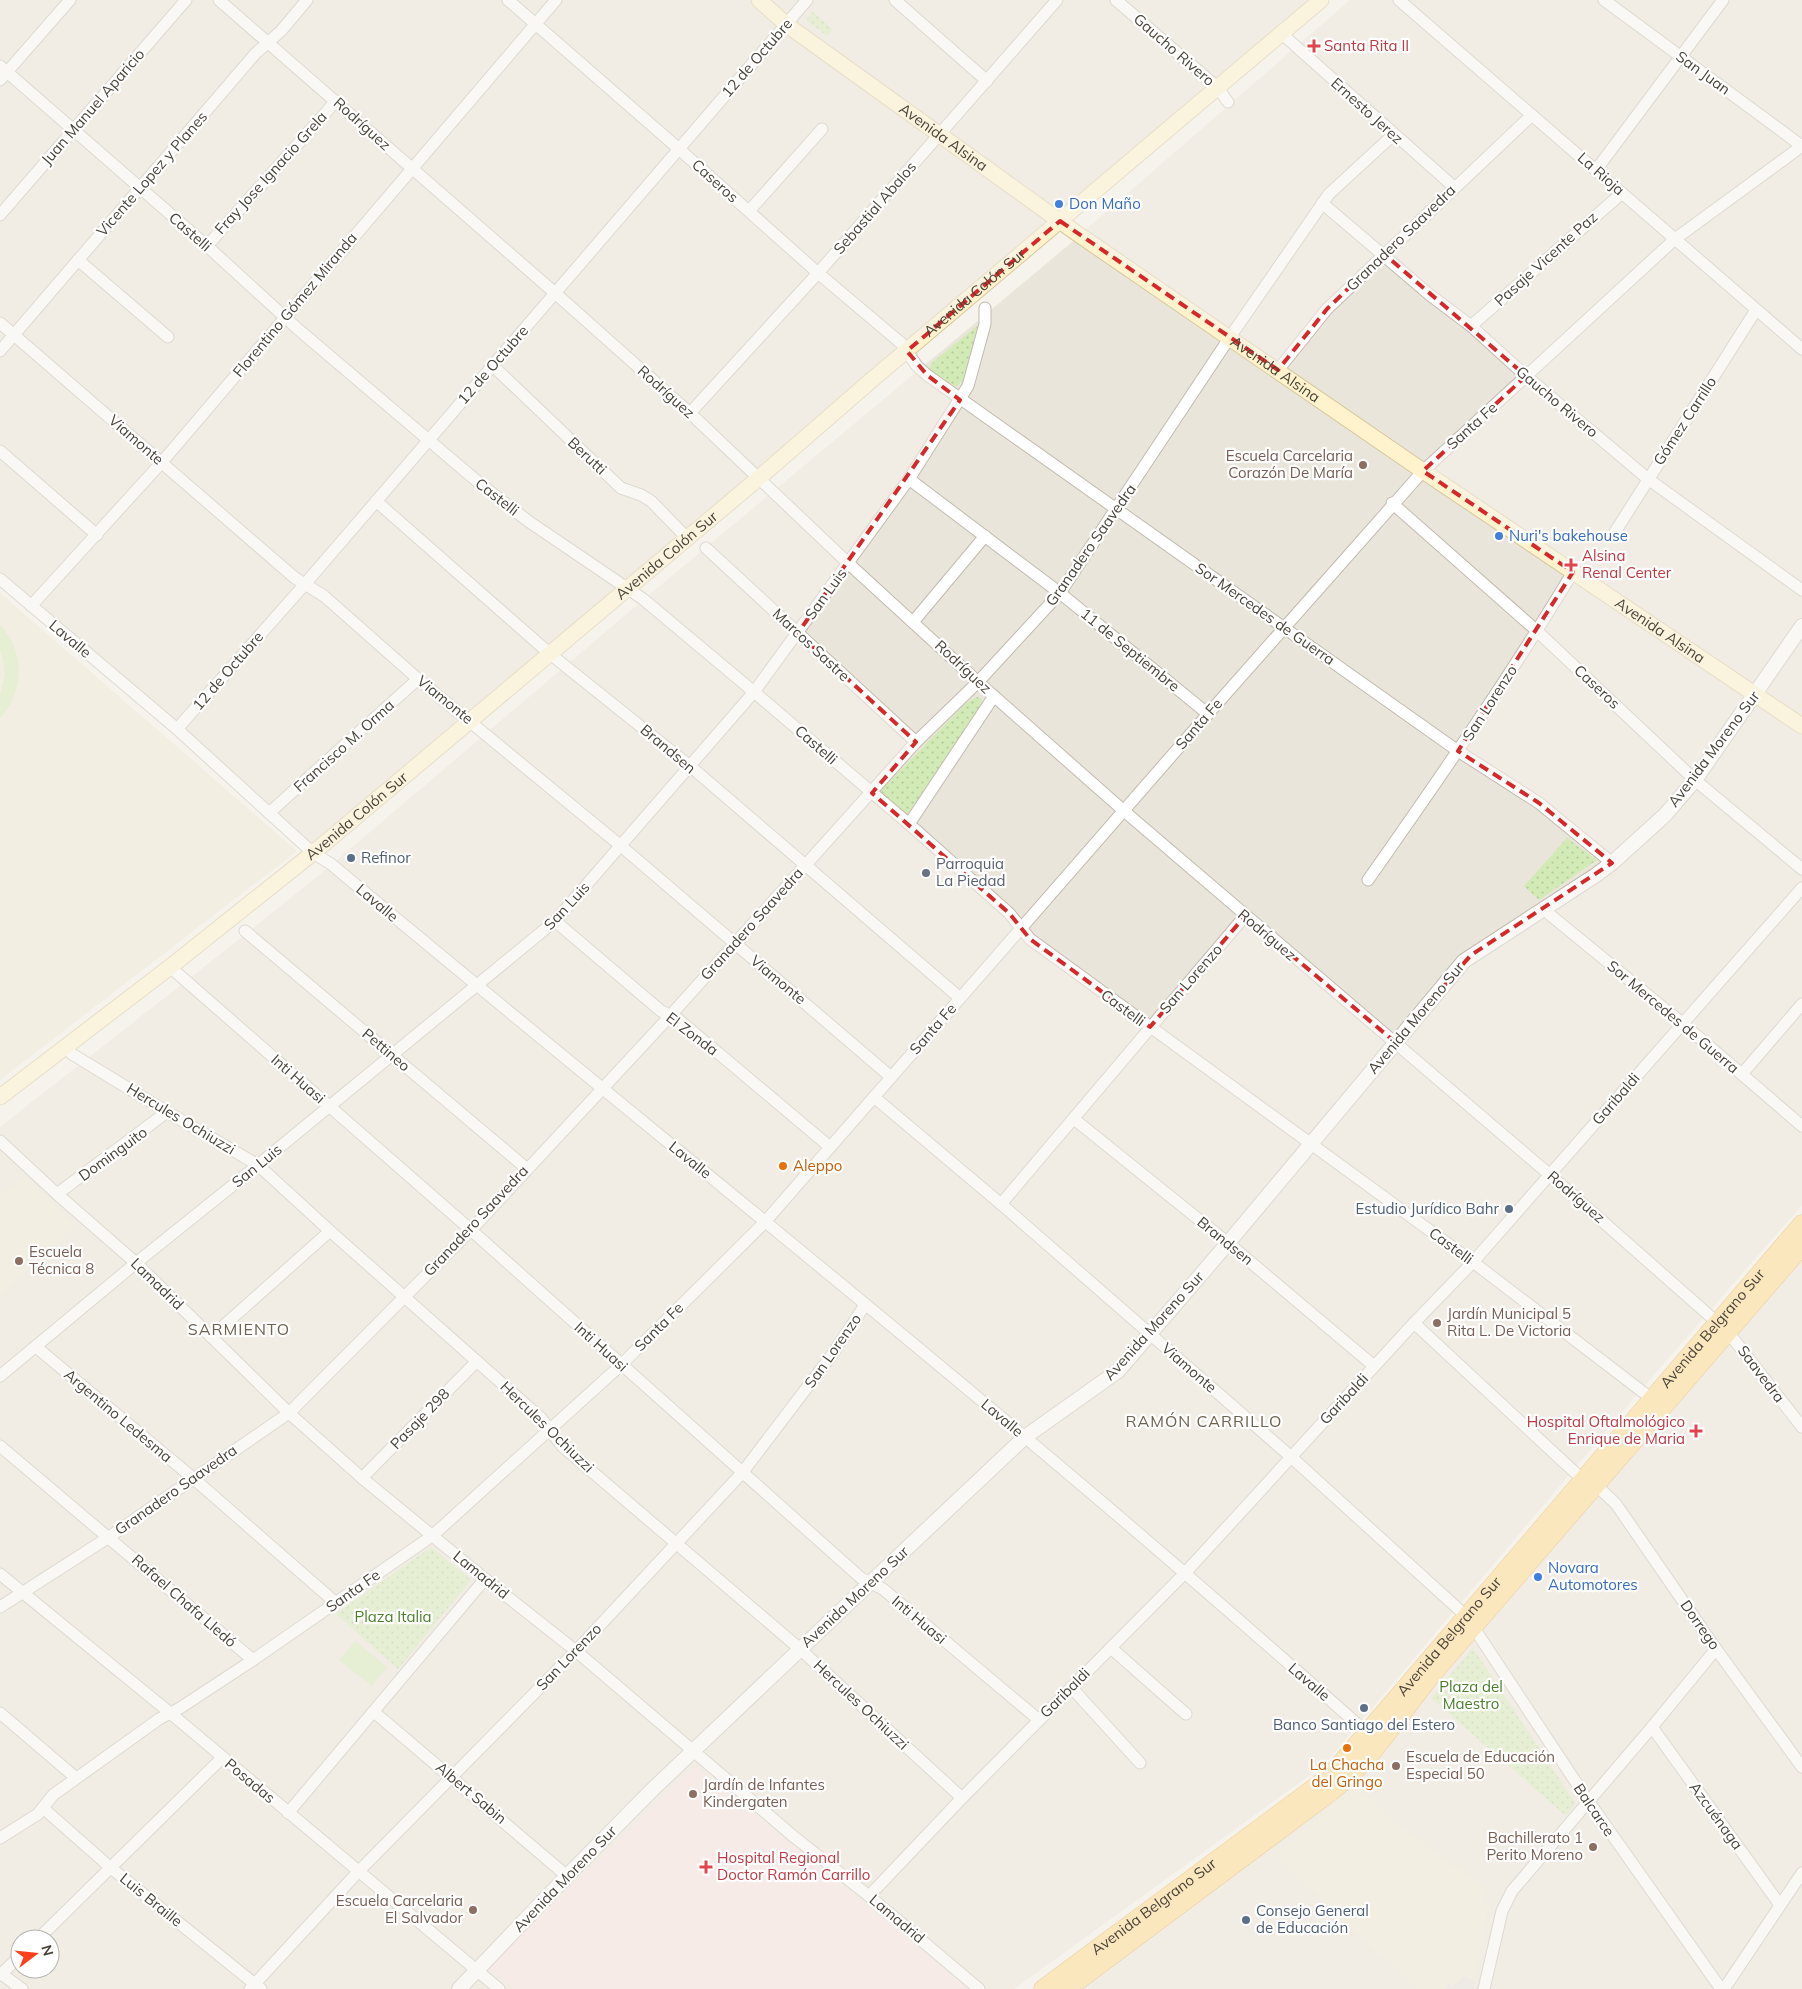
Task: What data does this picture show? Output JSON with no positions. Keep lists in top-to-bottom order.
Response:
{
  "streets": {
    "highway": ["Avenida Belgrano Sur"],
    "main road": ["Avenida Alsina", "Avenida Colón Sur"],
    "street": [
      "Gaucho Rivero",
      "12 de Octubre",
      "San Juan",
      "Juan Manuel Aparicio",
      "Ernesto Jerez",
      "Rodríguez",
      "Fray Jose Ignacio Grela",
      "Vicente Lopez y Planes",
      "La Rioja",
      "Caseros",
      "Sebastial Abalos",
      "Castelli",
      "Granadero Saavedra",
      "Pasaje Vicente Paz",
      "Florentino Gómez Miranda",
      "Gómez Carrillo",
      "Santa Fe",
      "Viamonte",
      "Berutti",
      "San Luis",
      "Sor Mercedes de Guerra",
      "Lavalle",
      "Marcos Sastre",
      "11 de Septiembre",
      "San Lorenzo",
      "Francisco M. Orma",
      "Brandsen",
      "Avenida Moreno Sur",
      "El Zonda",
      "Pettineo",
      "Inti Huasi",
      "Garibaldi",
      "Hercules Ochiuzzi",
      "Dominguito",
      "Lamadrid",
      "Saavedra",
      "Argentino Ledesma",
      "Pasaje 298",
      "Rafael Chafa Lledó",
      "Dorrego",
      "Posadas",
      "Albert Sabin",
      "Balcarce",
      "Azcuénaga",
      "Luis Braille"
    ]
  },
  "crossings": [
    ["Gaucho Rivero", "Granadero Saavedra"],
    ["Gaucho Rivero", "Pasaje Vicente Paz"],
    ["Gaucho Rivero", "Avenida Colón Sur"],
    ["Gaucho Rivero", "Gómez Carrillo"],
    ["Gaucho Rivero", "Santa Fe"],
    ["12 de Octubre", "Rodríguez"],
    ["12 de Octubre", "Avenida Alsina"],
    ["12 de Octubre", "Caseros"],
    ["12 de Octubre", "Castelli"],
    ["12 de Octubre", "Viamonte"],
    ["12 de Octubre", "Berutti"],
    ["12 de Octubre", "Lavalle"],
    ["12 de Octubre", "Brandsen"],
    ["San Juan", "Santa Fe"],
    ["Juan Manuel Aparicio", "Castelli"],
    ["Ernesto Jerez", "Granadero Saavedra"],
    ["Ernesto Jerez", "Avenida Colón Sur"],
    ["Rodríguez", "Fray Jose Ignacio Grela"],
    ["Rodríguez", "Vicente Lopez y Planes"],
    ["Rodríguez", "Sebastial Abalos"],
    ["Rodríguez", "Granadero Saavedra"],
    ["Rodríguez", "Avenida Colón Sur"],
    ["Rodríguez", "Florentino Gómez Miranda"],
    ["Rodríguez", "Santa Fe"],
    ["Rodríguez", "San Luis"],
    ["Rodríguez", "San Lorenzo"],
    ["Rodríguez", "Avenida Moreno Sur"],
    ["Rodríguez", "Garibaldi"],
    ["Rodríguez", "Avenida Belgrano Sur"],
    ["Rodríguez", "Saavedra"],
    ["Avenida Alsina", "Sebastial Abalos"],
    ["Avenida Alsina", "Granadero Saavedra"],
    ["Avenida Alsina", "Avenida Colón Sur"],
    ["Avenida Alsina", "Santa Fe"],
    ["Avenida Alsina", "San Lorenzo"],
    ["Avenida Alsina", "Avenida Moreno Sur"],
    ["Fray Jose Ignacio Grela", "Castelli"],
    ["Vicente Lopez y Planes", "Castelli"],
    ["Vicente Lopez y Planes", "Viamonte"],
    ["La Rioja", "Granadero Saavedra"],
    ["La Rioja", "Pasaje Vicente Paz"],
    ["La Rioja", "Gómez Carrillo"],
    ["La Rioja", "Santa Fe"],
    ["Caseros", "Sebastial Abalos"],
    ["Caseros", "Avenida Colón Sur"],
    ["Caseros", "Florentino Gómez Miranda"],
    ["Caseros", "Santa Fe"],
    ["Caseros", "Sor Mercedes de Guerra"],
    ["Caseros", "San Lorenzo"],
    ["Caseros", "Avenida Moreno Sur"],
    ["Castelli", "Granadero Saavedra"],
    ["Castelli", "Avenida Colón Sur"],
    ["Castelli", "Florentino Gómez Miranda"],
    ["Castelli", "Santa Fe"],
    ["Castelli", "San Luis"],
    ["Castelli", "San Lorenzo"],
    ["Castelli", "Avenida Moreno Sur"],
    ["Castelli", "Garibaldi"],
    ["Castelli", "Avenida Belgrano Sur"],
    ["Granadero Saavedra", "Viamonte"],
    ["Granadero Saavedra", "Sor Mercedes de Guerra"],
    ["Granadero Saavedra", "Lavalle"],
    ["Granadero Saavedra", "Marcos Sastre"],
    ["Granadero Saavedra", "11 de Septiembre"],
    ["Granadero Saavedra", "Brandsen"],
    ["Granadero Saavedra", "El Zonda"],
    ["Granadero Saavedra", "Pettineo"],
    ["Granadero Saavedra", "Inti Huasi"],
    ["Granadero Saavedra", "Hercules Ochiuzzi"],
    ["Granadero Saavedra", "Lamadrid"],
    ["Granadero Saavedra", "Argentino Ledesma"],
    ["Granadero Saavedra", "Rafael Chafa Lledó"],
    ["Granadero Saavedra", "Posadas"],
    ["Avenida Colón Sur", "Viamonte"],
    ["Avenida Colón Sur", "Berutti"],
    ["Avenida Colón Sur", "Lavalle"],
    ["Avenida Colón Sur", "Brandsen"],
    ["Avenida Colón Sur", "Inti Huasi"],
    ["Avenida Colón Sur", "Hercules Ochiuzzi"],
    ["Florentino Gómez Miranda", "Viamonte"],
    ["Florentino Gómez Miranda", "Lavalle"],
    ["Santa Fe", "Viamonte"],
    ["Santa Fe", "Sor Mercedes de Guerra"],
    ["Santa Fe", "Lavalle"],
    ["Santa Fe", "11 de Septiembre"],
    ["Santa Fe", "Brandsen"],
    ["Santa Fe", "El Zonda"],
    ["Santa Fe", "Inti Huasi"],
    ["Santa Fe", "Hercules Ochiuzzi"],
    ["Santa Fe", "Lamadrid"],
    ["Santa Fe", "Argentino Ledesma"],
    ["Santa Fe", "Rafael Chafa Lledó"],
    ["Santa Fe", "Posadas"],
    ["Santa Fe", "Luis Braille"],
    ["Viamonte", "San Luis"],
    ["Viamonte", "San Lorenzo"],
    ["Viamonte", "Francisco M. Orma"],
    ["Viamonte", "Avenida Moreno Sur"],
    ["Viamonte", "Garibaldi"],
    ["Viamonte", "Avenida Belgrano Sur"],
    ["Viamonte", "Balcarce"],
    ["San Luis", "Sor Mercedes de Guerra"],
    ["San Luis", "Lavalle"],
    ["San Luis", "Marcos Sastre"],
    ["San Luis", "11 de Septiembre"],
    ["San Luis", "Brandsen"],
    ["San Luis", "El Zonda"],
    ["San Luis", "Pettineo"],
    ["San Luis", "Inti Huasi"],
    ["San Luis", "Hercules Ochiuzzi"],
    ["San Luis", "Lamadrid"],
    ["San Luis", "Argentino Ledesma"],
    ["Sor Mercedes de Guerra", "San Lorenzo"],
    ["Sor Mercedes de Guerra", "Avenida Moreno Sur"],
    ["Sor Mercedes de Guerra", "Garibaldi"],
    ["Lavalle", "San Lorenzo"],
    ["Lavalle", "Francisco M. Orma"],
    ["Lavalle", "Avenida Moreno Sur"],
    ["Lavalle", "Garibaldi"],
    ["Lavalle", "Avenida Belgrano Sur"],
    ["San Lorenzo", "Brandsen"],
    ["San Lorenzo", "Inti Huasi"],
    ["San Lorenzo", "Hercules Ochiuzzi"],
    ["San Lorenzo", "Lamadrid"],
    ["San Lorenzo", "Posadas"],
    ["San Lorenzo", "Albert Sabin"],
    ["San Lorenzo", "Luis Braille"],
    ["Brandsen", "Avenida Moreno Sur"],
    ["Brandsen", "Garibaldi"],
    ["Avenida Moreno Sur", "Inti Huasi"],
    ["Avenida Moreno Sur", "Hercules Ochiuzzi"],
    ["Avenida Moreno Sur", "Lamadrid"],
    ["Avenida Moreno Sur", "Posadas"],
    ["Avenida Moreno Sur", "Albert Sabin"],
    ["Inti Huasi", "Garibaldi"],
    ["Garibaldi", "Hercules Ochiuzzi"],
    ["Garibaldi", "Lamadrid"],
    ["Hercules Ochiuzzi", "Dominguito"],
    ["Hercules Ochiuzzi", "Pasaje 298"],
    ["Dominguito", "Lamadrid"],
    ["Lamadrid", "Pasaje 298"],
    ["Avenida Belgrano Sur", "Saavedra"],
    ["Avenida Belgrano Sur", "Dorrego"],
    ["Avenida Belgrano Sur", "Balcarce"]
  ],
  "districts": ["SARMIENTO", "RAMÓN CARRILLO"],
  "parks": ["Plaza Italia", "Plaza del Maestro"],
  "places": {
    "health": [
      "Santa Rita II",
      "Alsina Renal Center",
      "Hospital Oftalmológico Enrique de Maria",
      "Hospital Regional Doctor Ramón Carrillo"
    ],
    "other": [
      "Don Maño",
      "Escuela Carcelaria Corazón De María",
      "Nuri's bakehouse",
      "Refinor",
      "Parroquia La Piedad",
      "Aleppo",
      "Estudio Jurídico Bahr",
      "Escuela Técnica 8",
      "Jardín Municipal 5 Rita L. De Victoria",
      "Novara Automotores",
      "Banco Santiago del Estero",
      "La Chacha del Gringo",
      "Escuela de Educación Especial 50",
      "Jardín de Infantes Kindergaten",
      "Bachillerato 1 Perito Moreno",
      "Escuela Carcelaria El Salvador",
      "Consejo General de Educación"
    ]
  },
  "north": "right"
}
